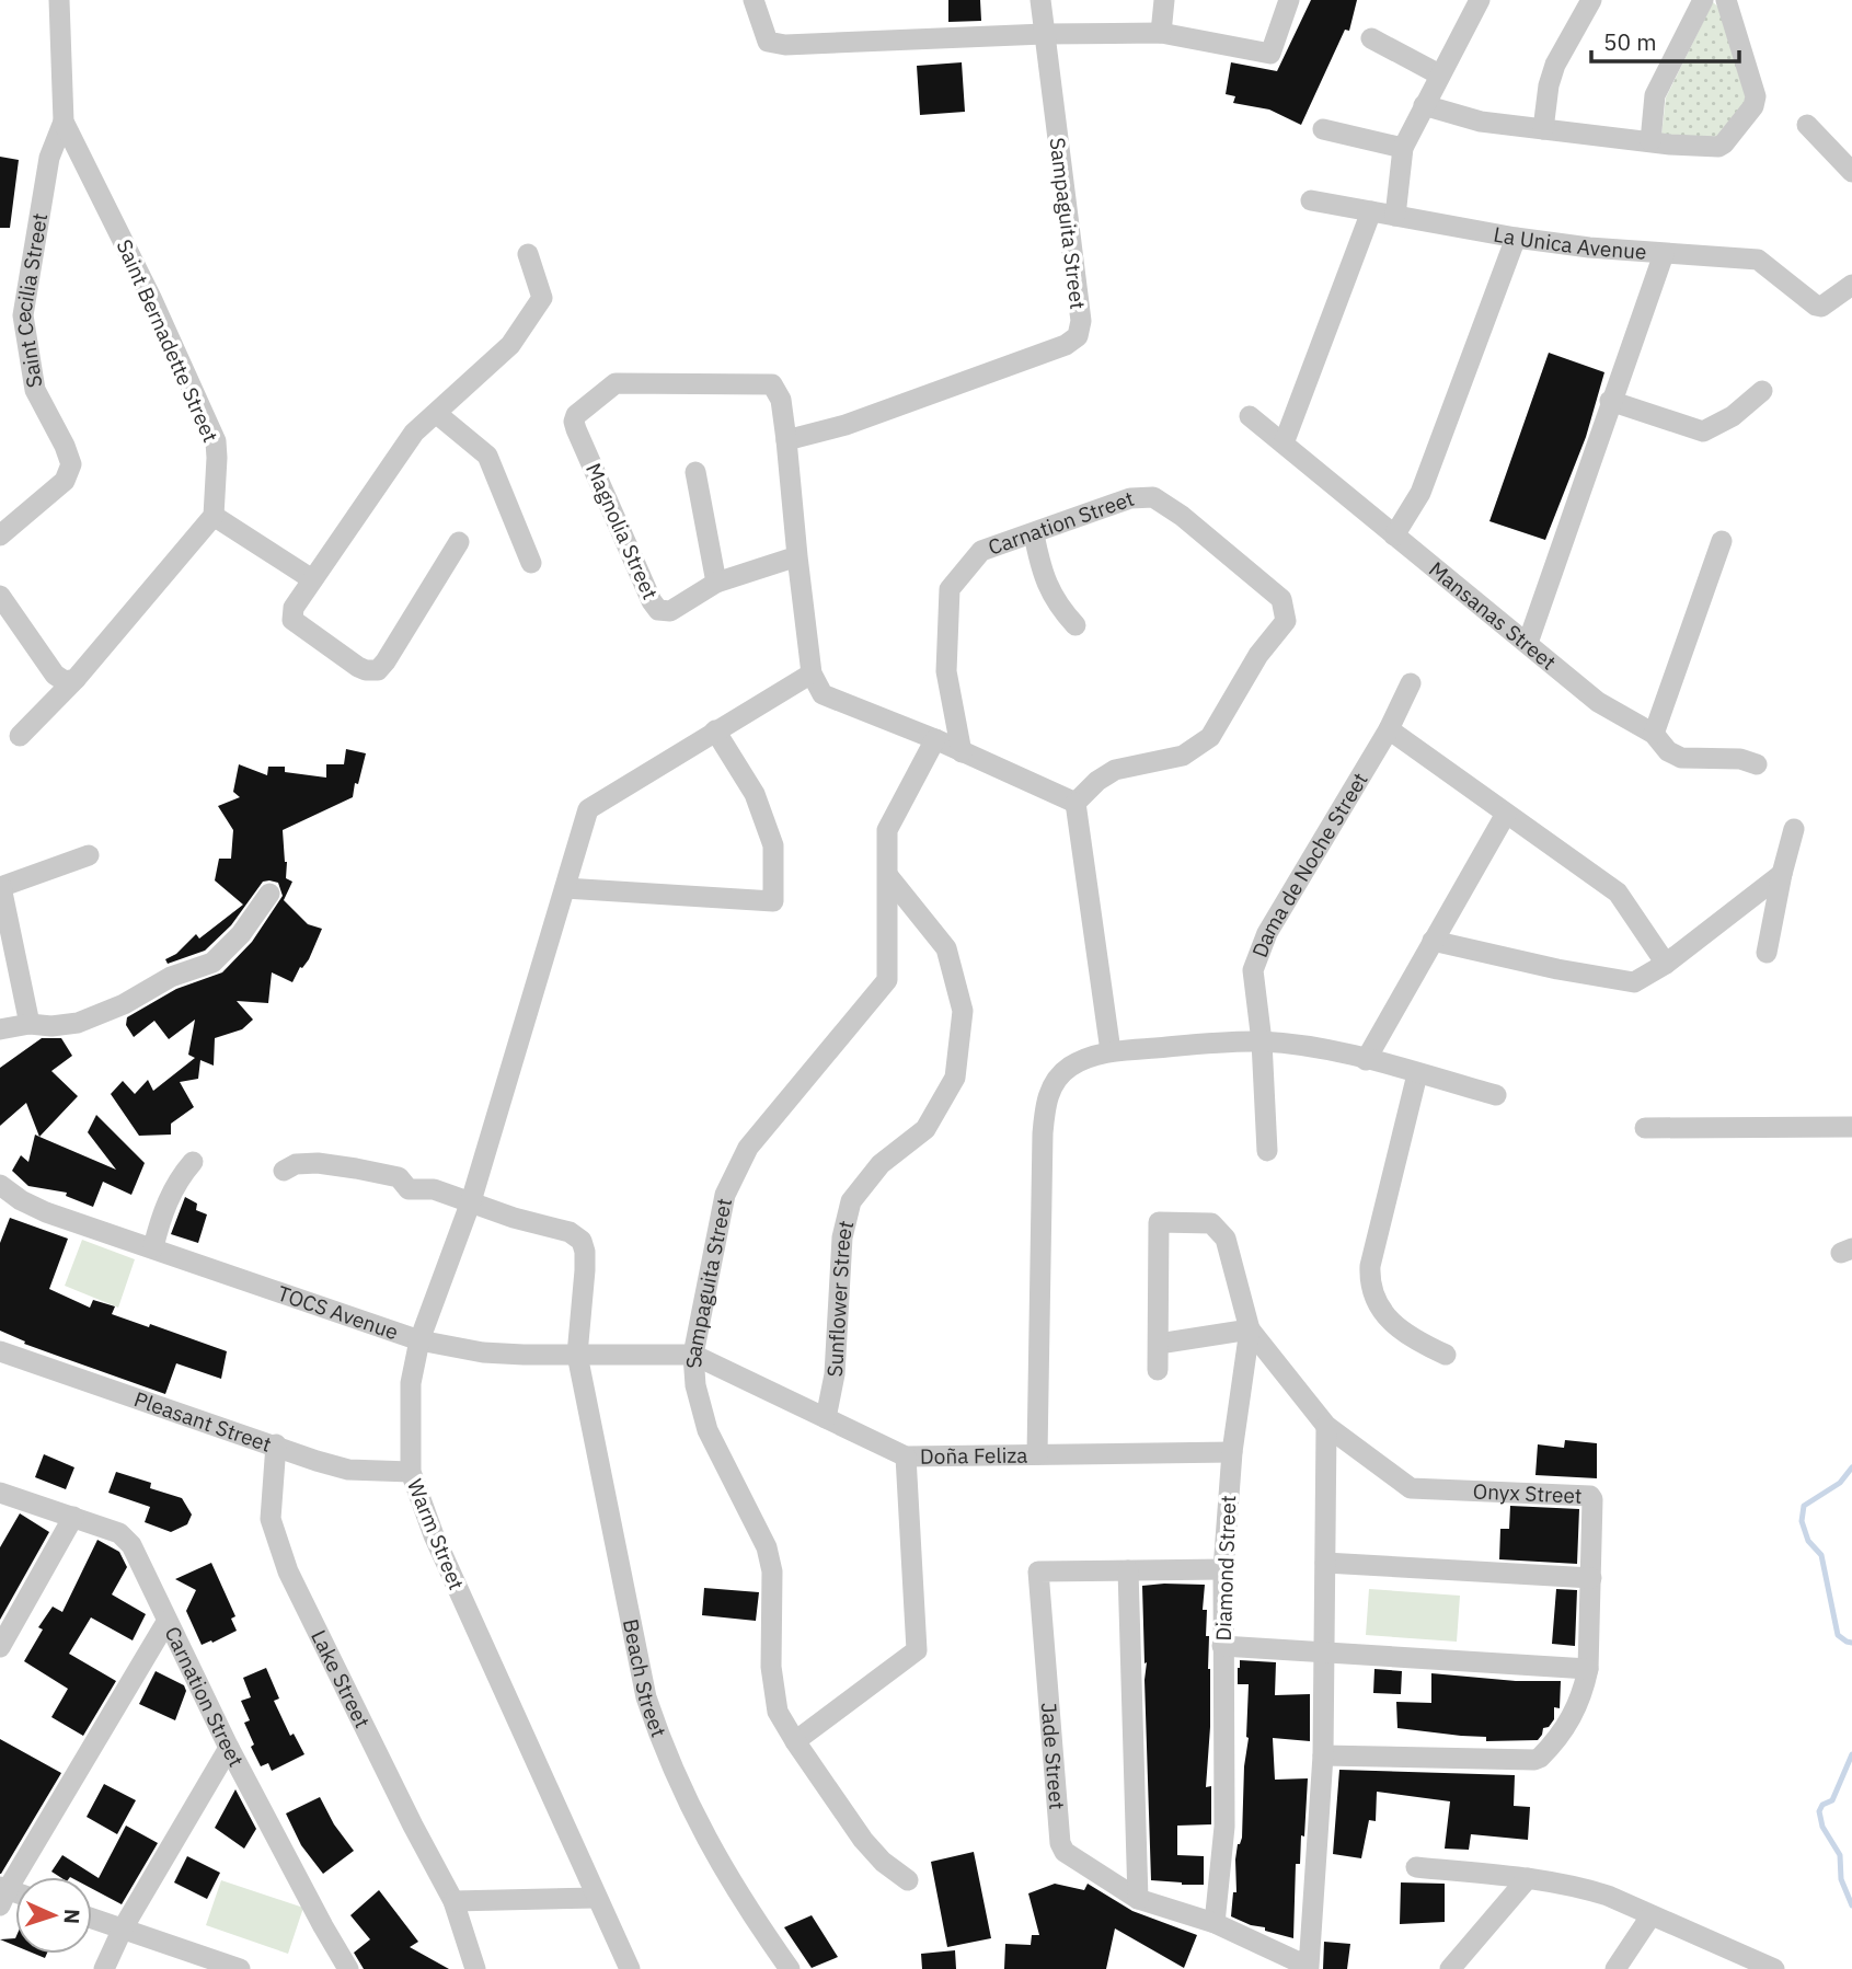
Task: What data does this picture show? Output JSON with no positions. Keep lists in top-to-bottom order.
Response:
{
  "streets": {
    "street": [
      "Sampaguita Street",
      "La Unica Avenue",
      "Saint Cecilia Street",
      "Saint Bernadette Street",
      "Carnation Street",
      "Magnolia Street",
      "Mansanas Street",
      "Dama de Noche Street",
      "Sunflower Street",
      "TOCS Avenue",
      "Pleasant Street",
      "Doña Feliza",
      "Onyx Street",
      "Warm Street",
      "Diamond Street",
      "Beach Street",
      "Lake Street",
      "Jade Street"
    ]
  },
  "crossings": [
    ["Sampaguita Street", "Magnolia Street"],
    ["Sampaguita Street", "Sunflower Street"],
    ["Sampaguita Street", "TOCS Avenue"],
    ["Sampaguita Street", "Doña Feliza"],
    ["Saint Cecilia Street", "Saint Bernadette Street"],
    ["Sunflower Street", "Doña Feliza"],
    ["TOCS Avenue", "Doña Feliza"],
    ["TOCS Avenue", "Warm Street"],
    ["TOCS Avenue", "Beach Street"],
    ["Pleasant Street", "Warm Street"],
    ["Pleasant Street", "Lake Street"],
    ["Doña Feliza", "Diamond Street"],
    ["Onyx Street", "Diamond Street"],
    ["Onyx Street", "Jade Street"],
    ["Warm Street", "Beach Street"],
    ["Diamond Street", "Jade Street"]
  ],
  "scale_bar": "50 m",
  "north": "right"
}
